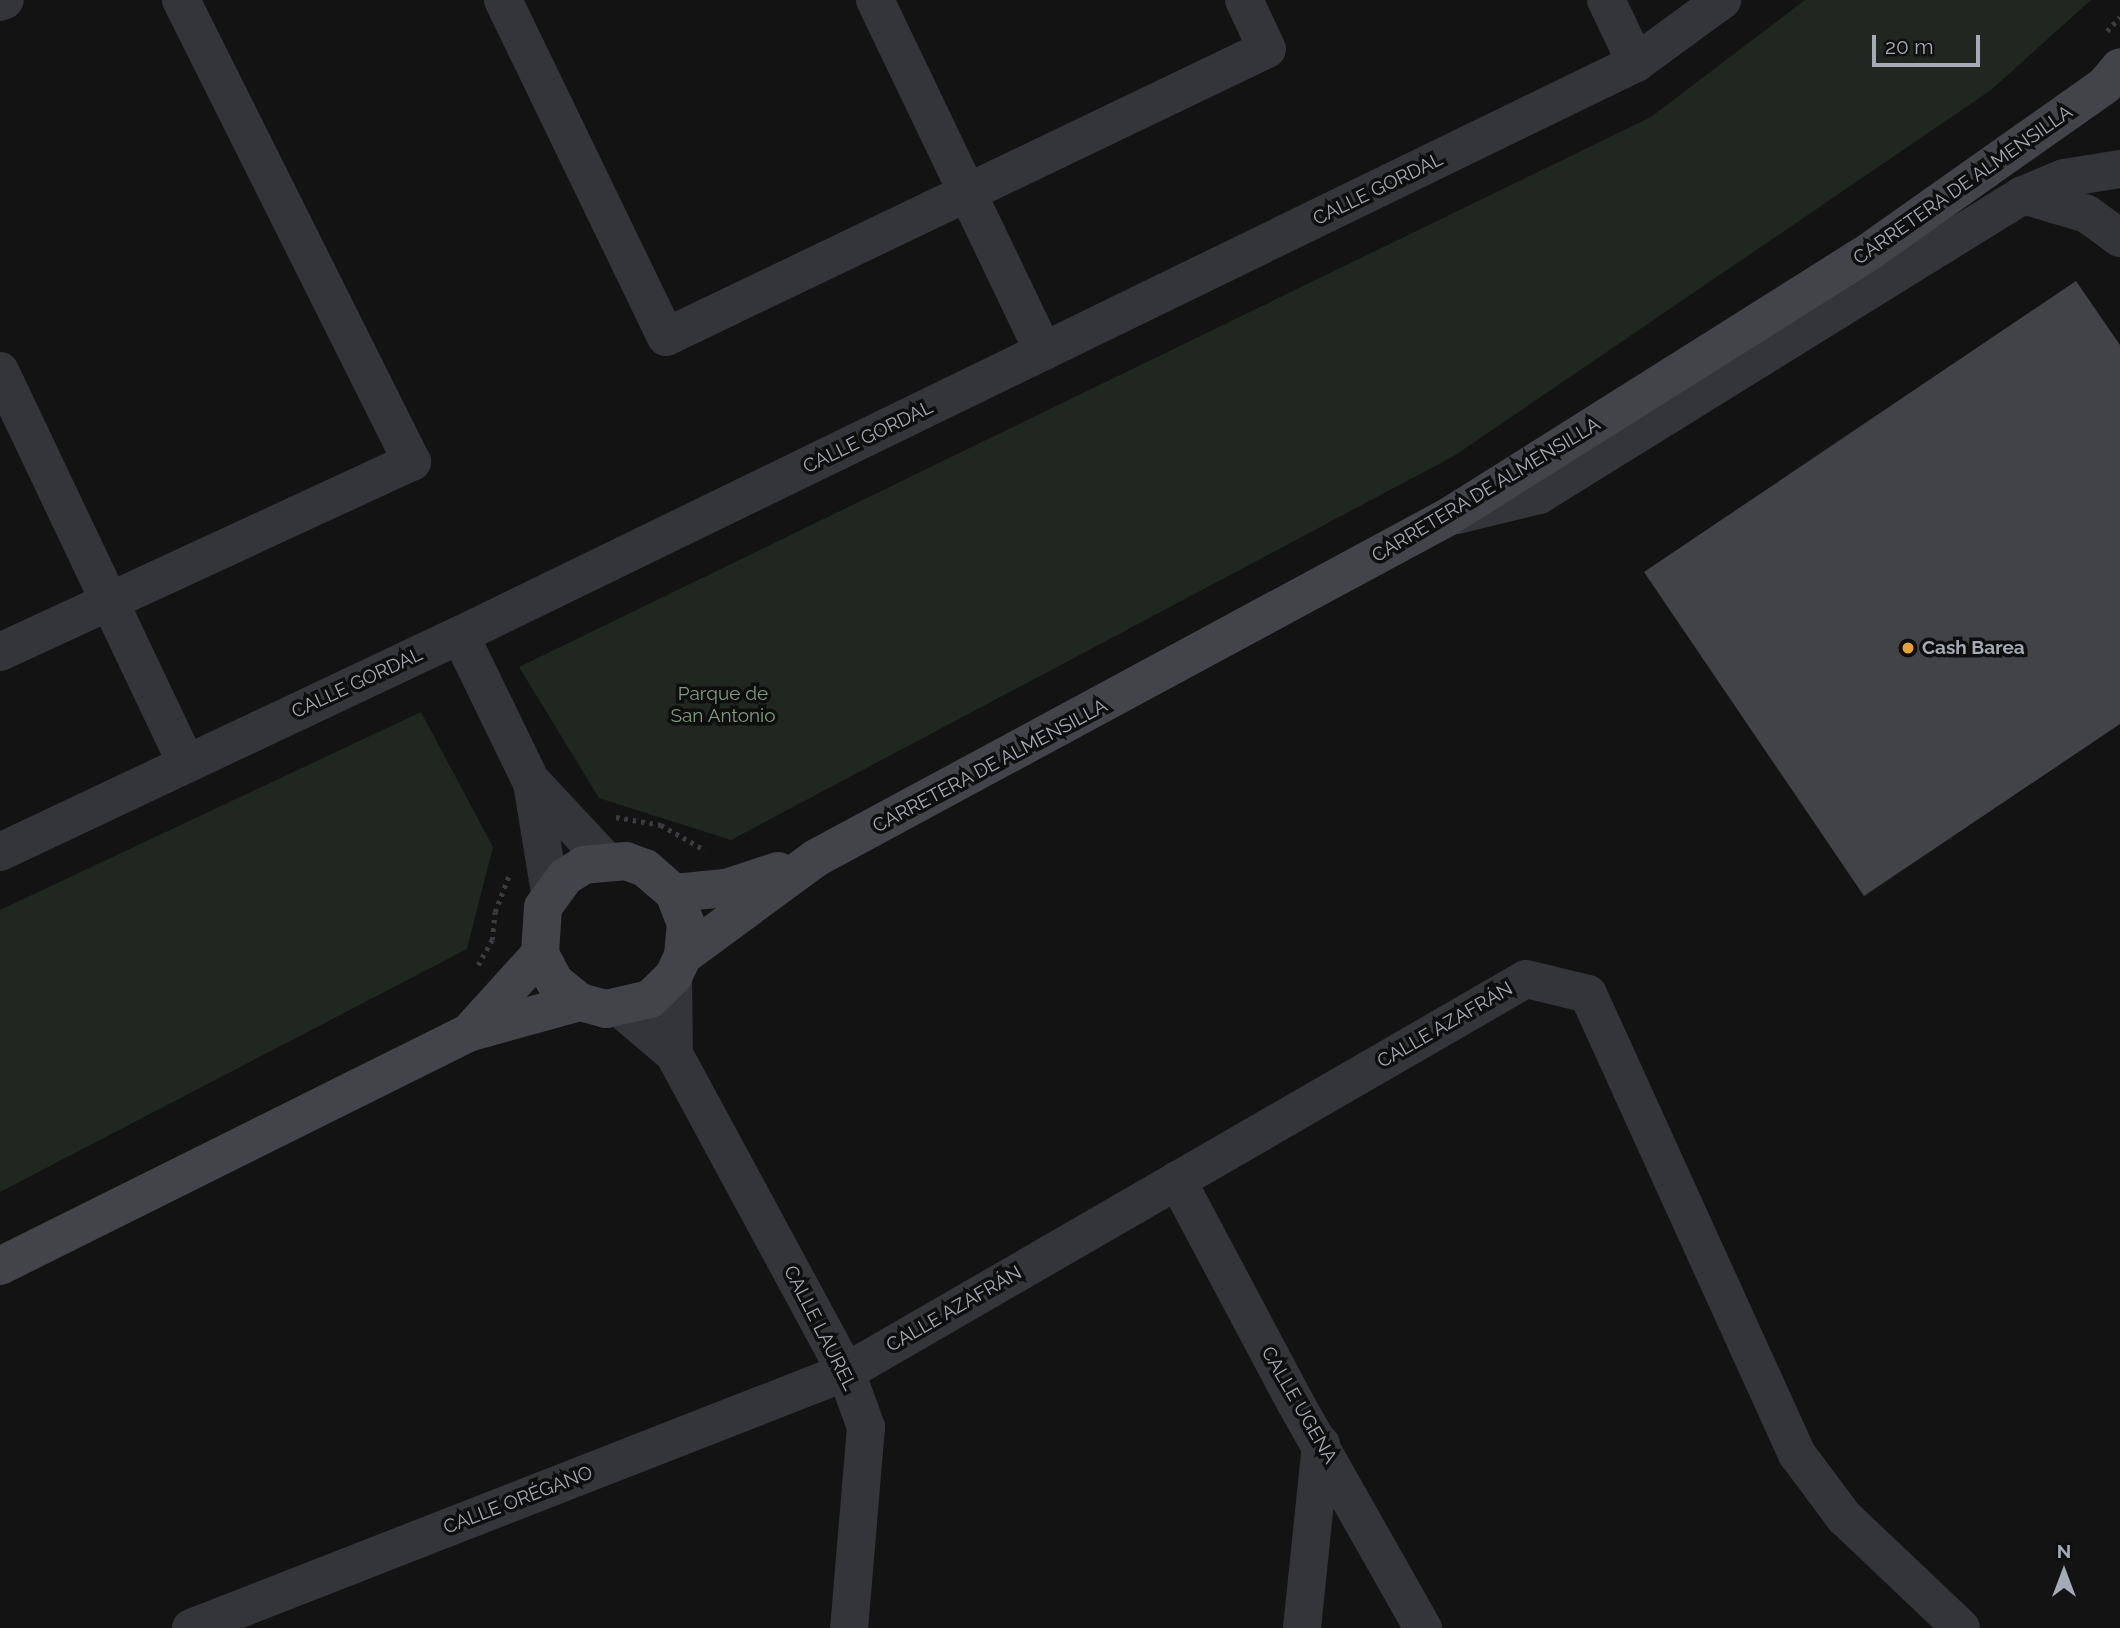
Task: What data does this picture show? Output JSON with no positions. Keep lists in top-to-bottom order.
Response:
{
  "streets": {
    "main road": ["CARRETERA DE ALMENSILLA"],
    "street": [
      "CALLE GORDAL",
      "CALLE AZAFRÁN",
      "CALLE LAUREL",
      "CALLE UGENA",
      "CALLE ORÉGANO"
    ]
  },
  "crossings": [
    ["CARRETERA DE ALMENSILLA", "CALLE LAUREL"],
    ["CALLE AZAFRÁN", "CALLE LAUREL"],
    ["CALLE AZAFRÁN", "CALLE UGENA"],
    ["CALLE AZAFRÁN", "CALLE ORÉGANO"],
    ["CALLE LAUREL", "CALLE ORÉGANO"]
  ],
  "parks": ["Parque de San Antonio"],
  "places": ["Cash Barea"],
  "scale_bar": "20 m",
  "north": "top"
}
